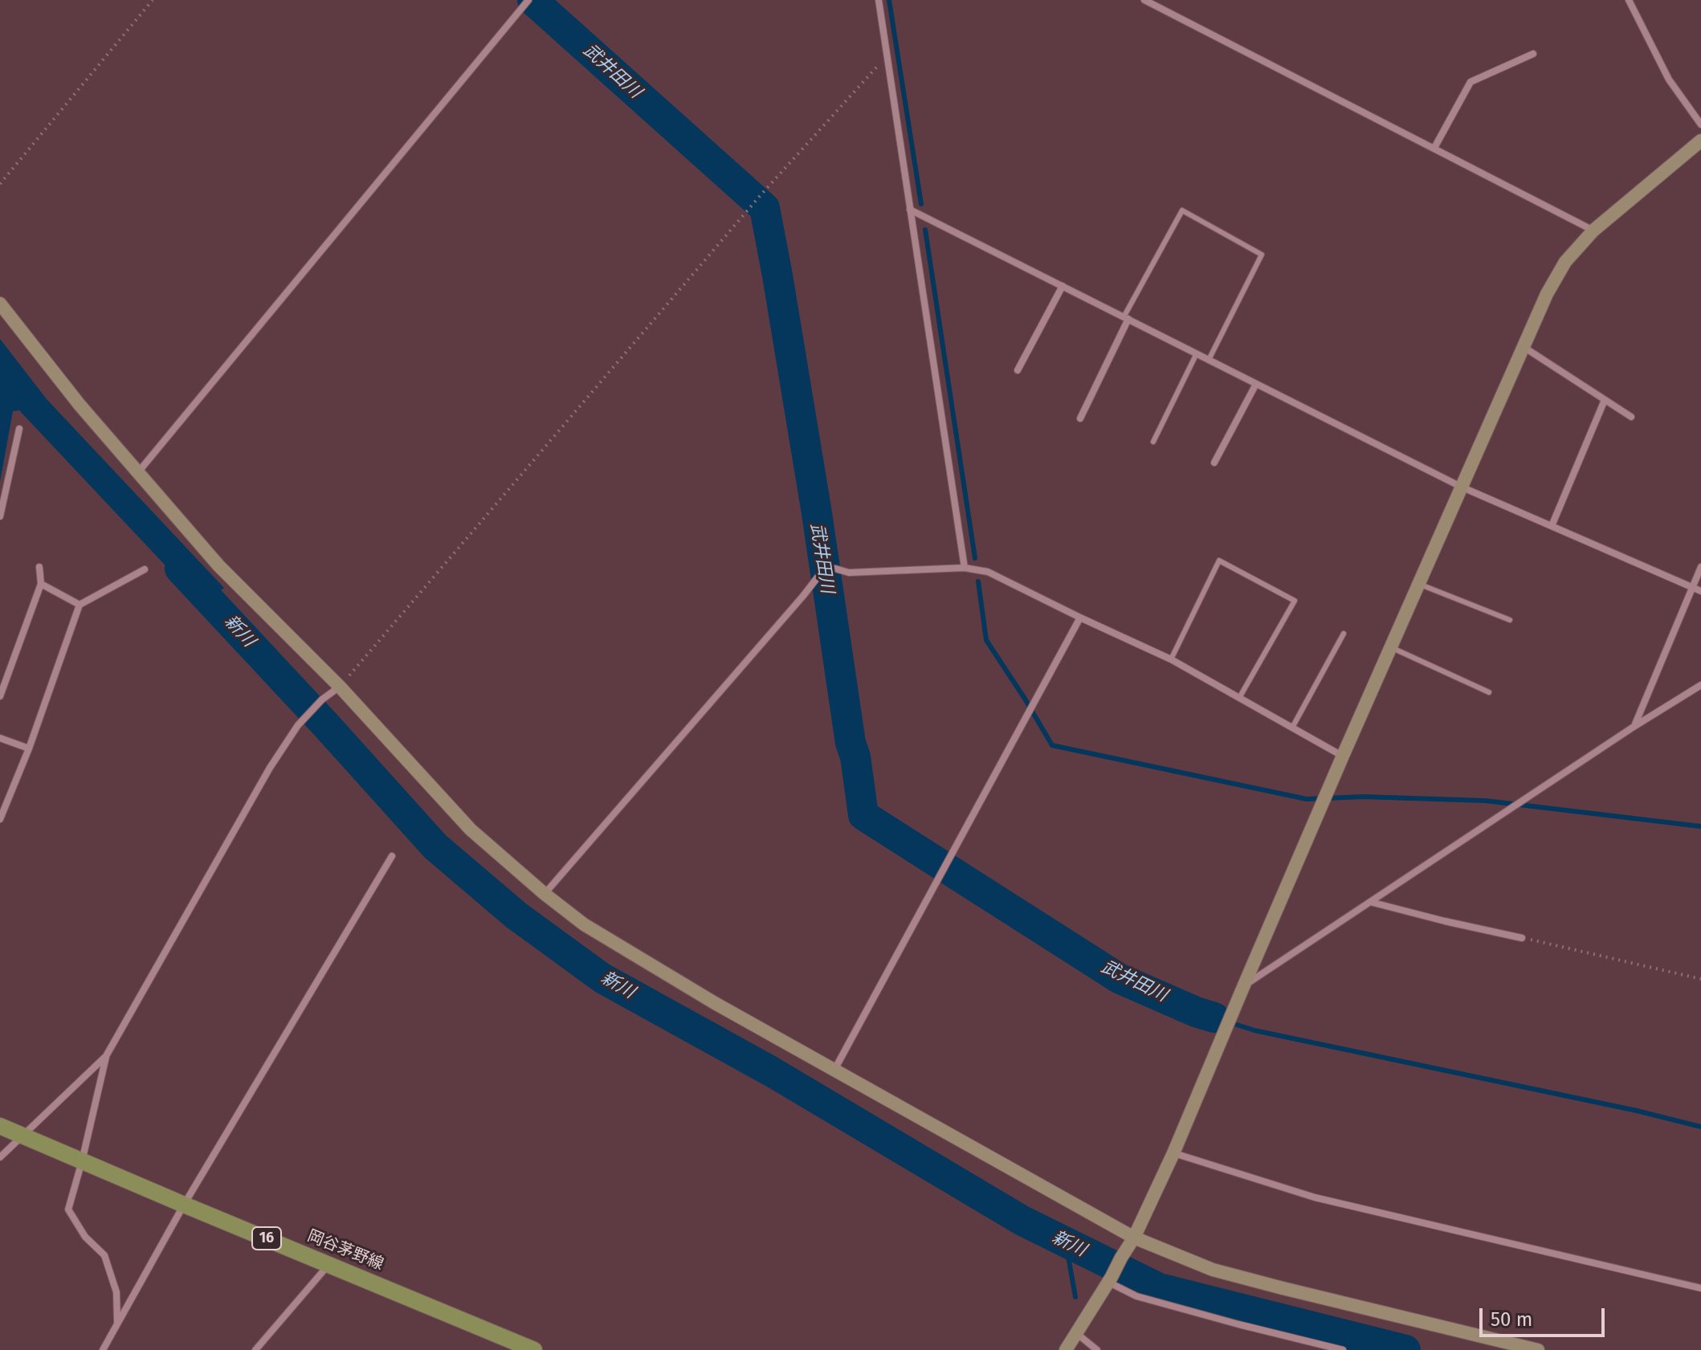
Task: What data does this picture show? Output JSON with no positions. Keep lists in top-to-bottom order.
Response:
{
  "streets": {
    "main road": ["16", "岡谷茅野線"]
  },
  "water": ["武井田川", "新川"],
  "scale_bar": "50 m"
}
